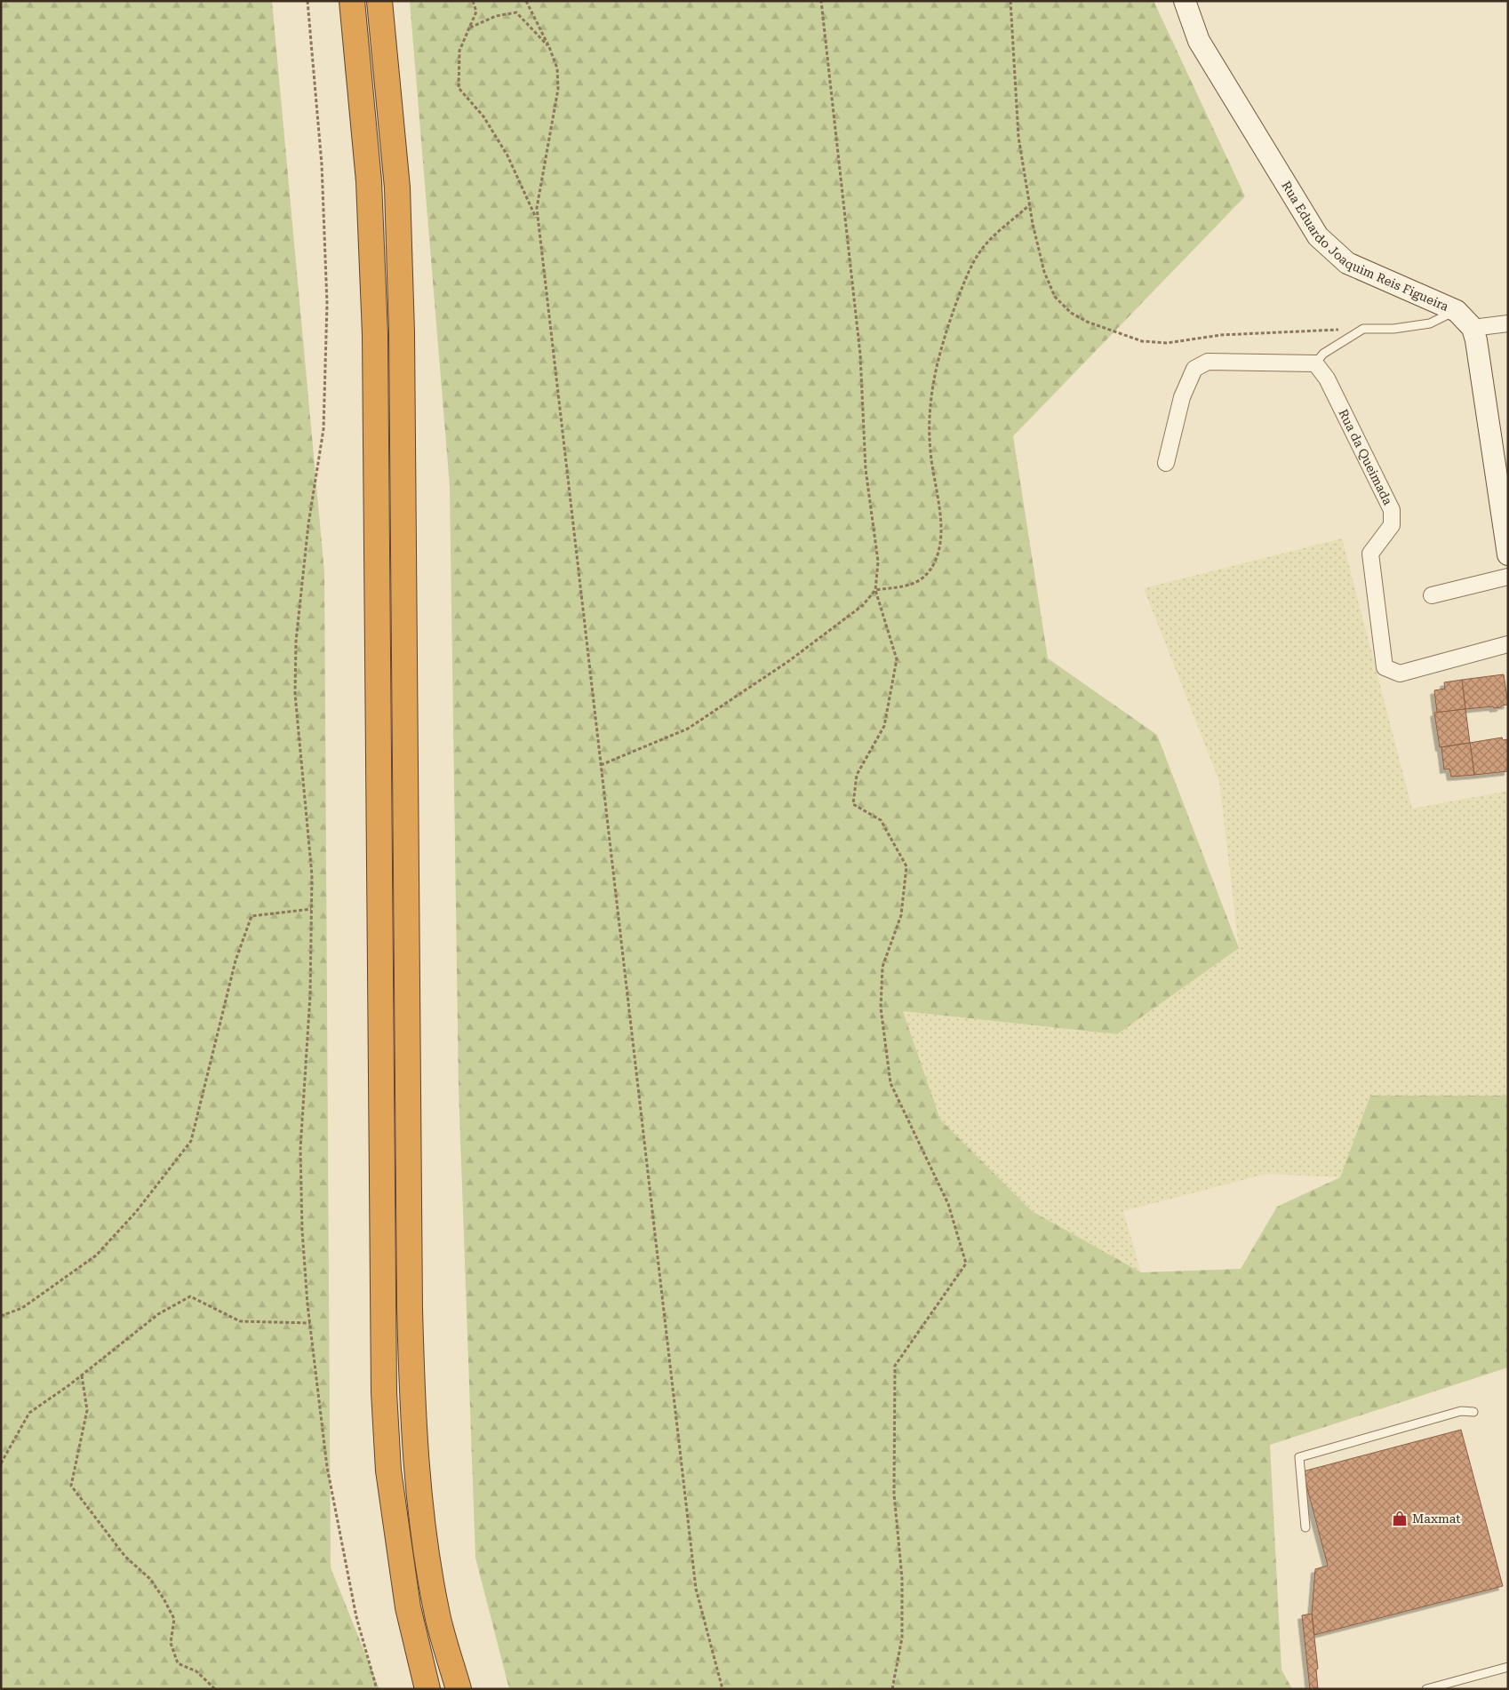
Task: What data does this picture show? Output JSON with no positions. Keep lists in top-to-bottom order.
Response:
{
  "streets": {
    "main road": ["Rua Eduardo Joaquim Reis Figueira"],
    "street": ["Rua da Queimada"]
  },
  "places": {
    "shop": ["Maxmat"]
  }
}
